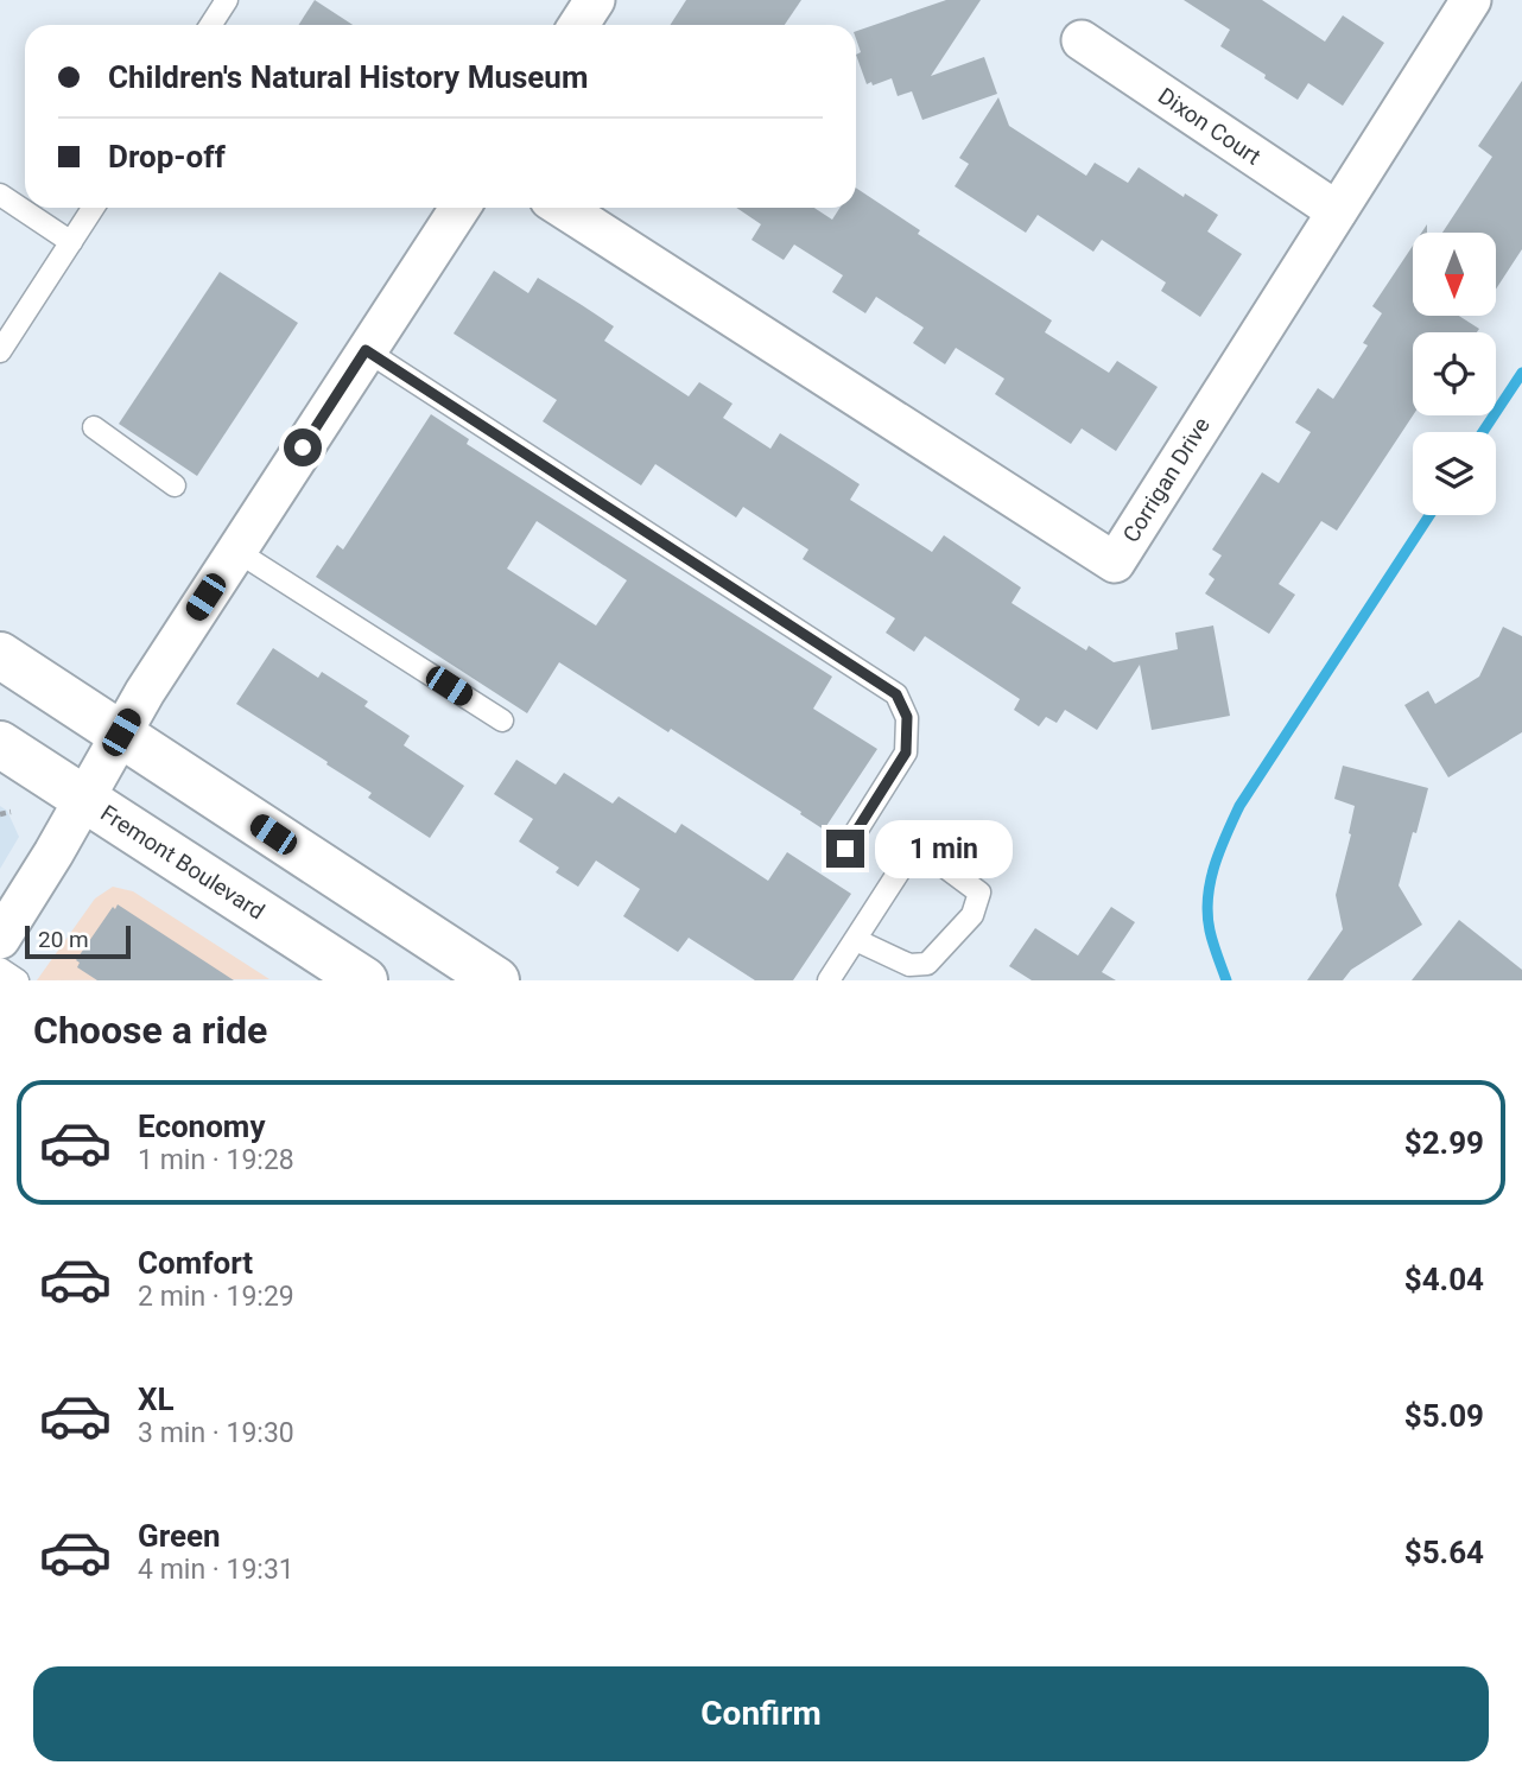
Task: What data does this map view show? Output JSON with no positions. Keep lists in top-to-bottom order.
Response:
{
  "streets": {
    "main road": ["Fremont Boulevard"],
    "street": ["Dixon Court", "Corrigan Drive"]
  },
  "crossings": [
    ["Dixon Court", "Corrigan Drive"]
  ],
  "scale_bar": "20 m",
  "north": "bottom",
  "page": {
    "banner": ["Children's Natural History Museum", "Drop-off"],
    "bubble": "1 min",
    "scale": "20 m",
    "heading": "Choose a ride",
    "list": [
      {
        "name": "Economy",
        "note": "1 min · 19:28",
        "value": "$2.99"
      },
      {
        "name": "Comfort",
        "note": "2 min · 19:29",
        "value": "$4.04"
      },
      {
        "name": "XL",
        "note": "3 min · 19:30",
        "value": "$5.09"
      },
      {
        "name": "Green",
        "note": "4 min · 19:31",
        "value": "$5.64"
      }
    ],
    "buttons": "Confirm"
  }
}
